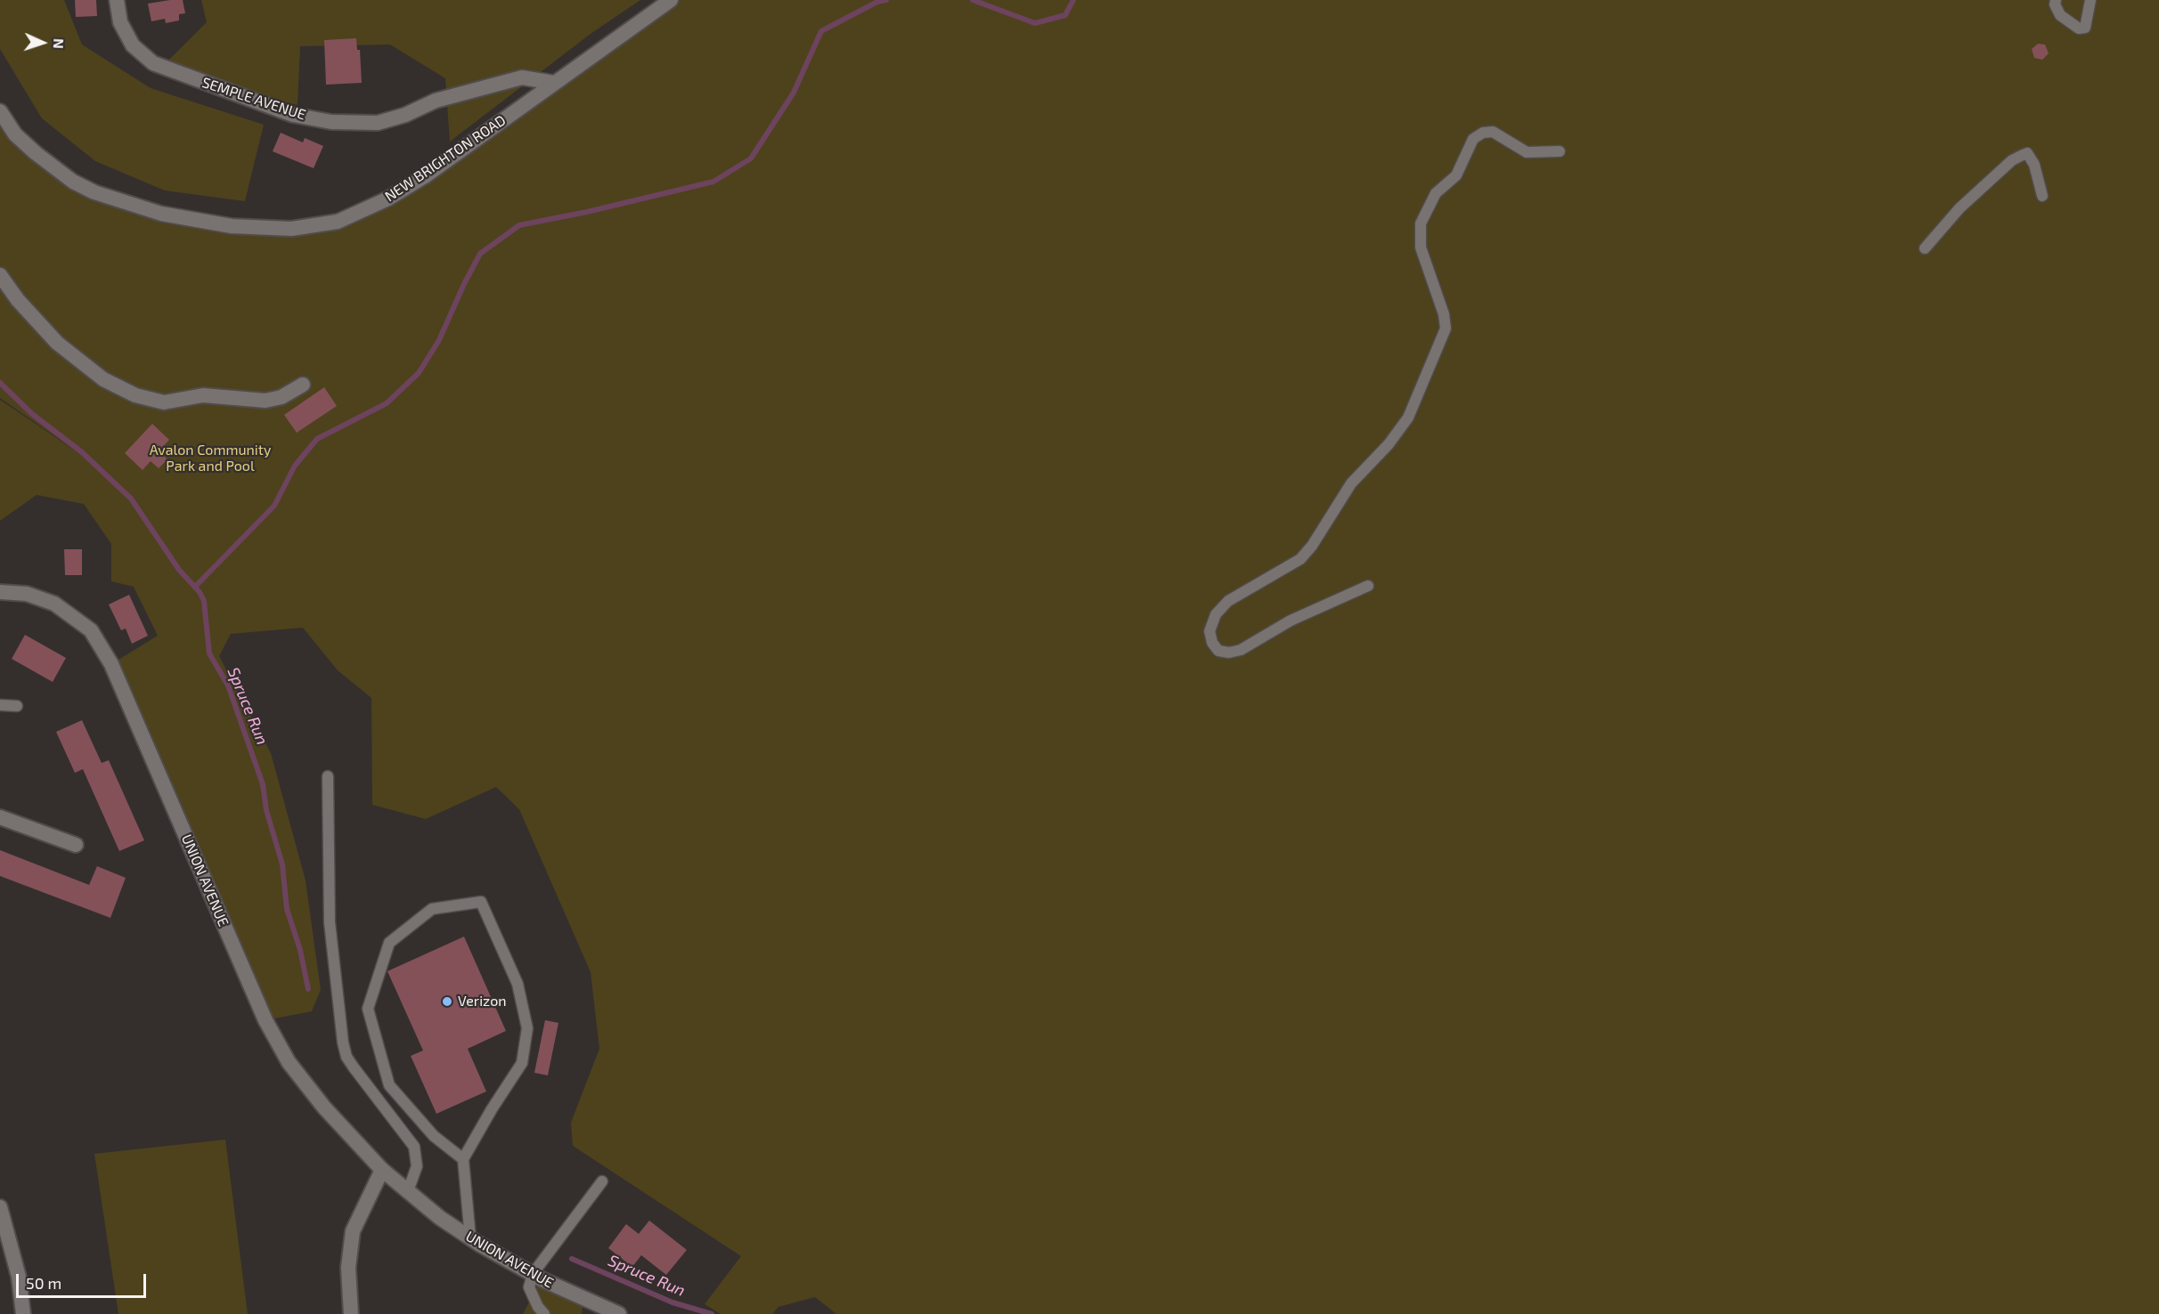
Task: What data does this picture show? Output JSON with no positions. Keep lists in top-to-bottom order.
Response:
{
  "streets": {
    "street": ["SEMPLE AVENUE", "NEW BRIGHTON ROAD", "UNION AVENUE"]
  },
  "crossings": [
    ["SEMPLE AVENUE", "NEW BRIGHTON ROAD"]
  ],
  "water": ["Spruce Run"],
  "parks": ["Avalon Community Park and Pool"],
  "places": ["Verizon"],
  "scale_bar": "50 m",
  "north": "right"
}
